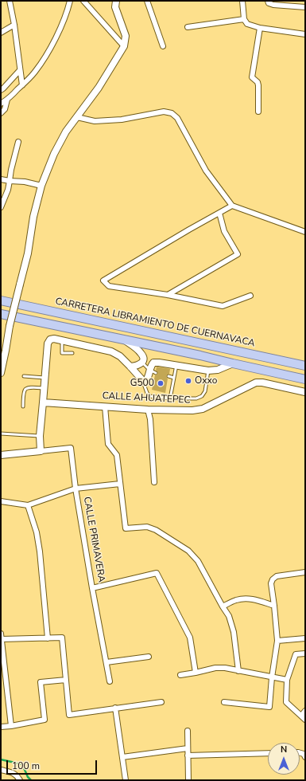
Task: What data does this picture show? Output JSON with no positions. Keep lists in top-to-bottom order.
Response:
{
  "streets": {
    "highway": ["CARRETERA LIBRAMIENTO DE CUERNAVACA"],
    "street": ["CALLE AHUATEPEC", "CALLE PRIMAVERA"]
  },
  "places": ["Oxxo", "G500"],
  "scale_bar": "100 m",
  "north": "top"
}
